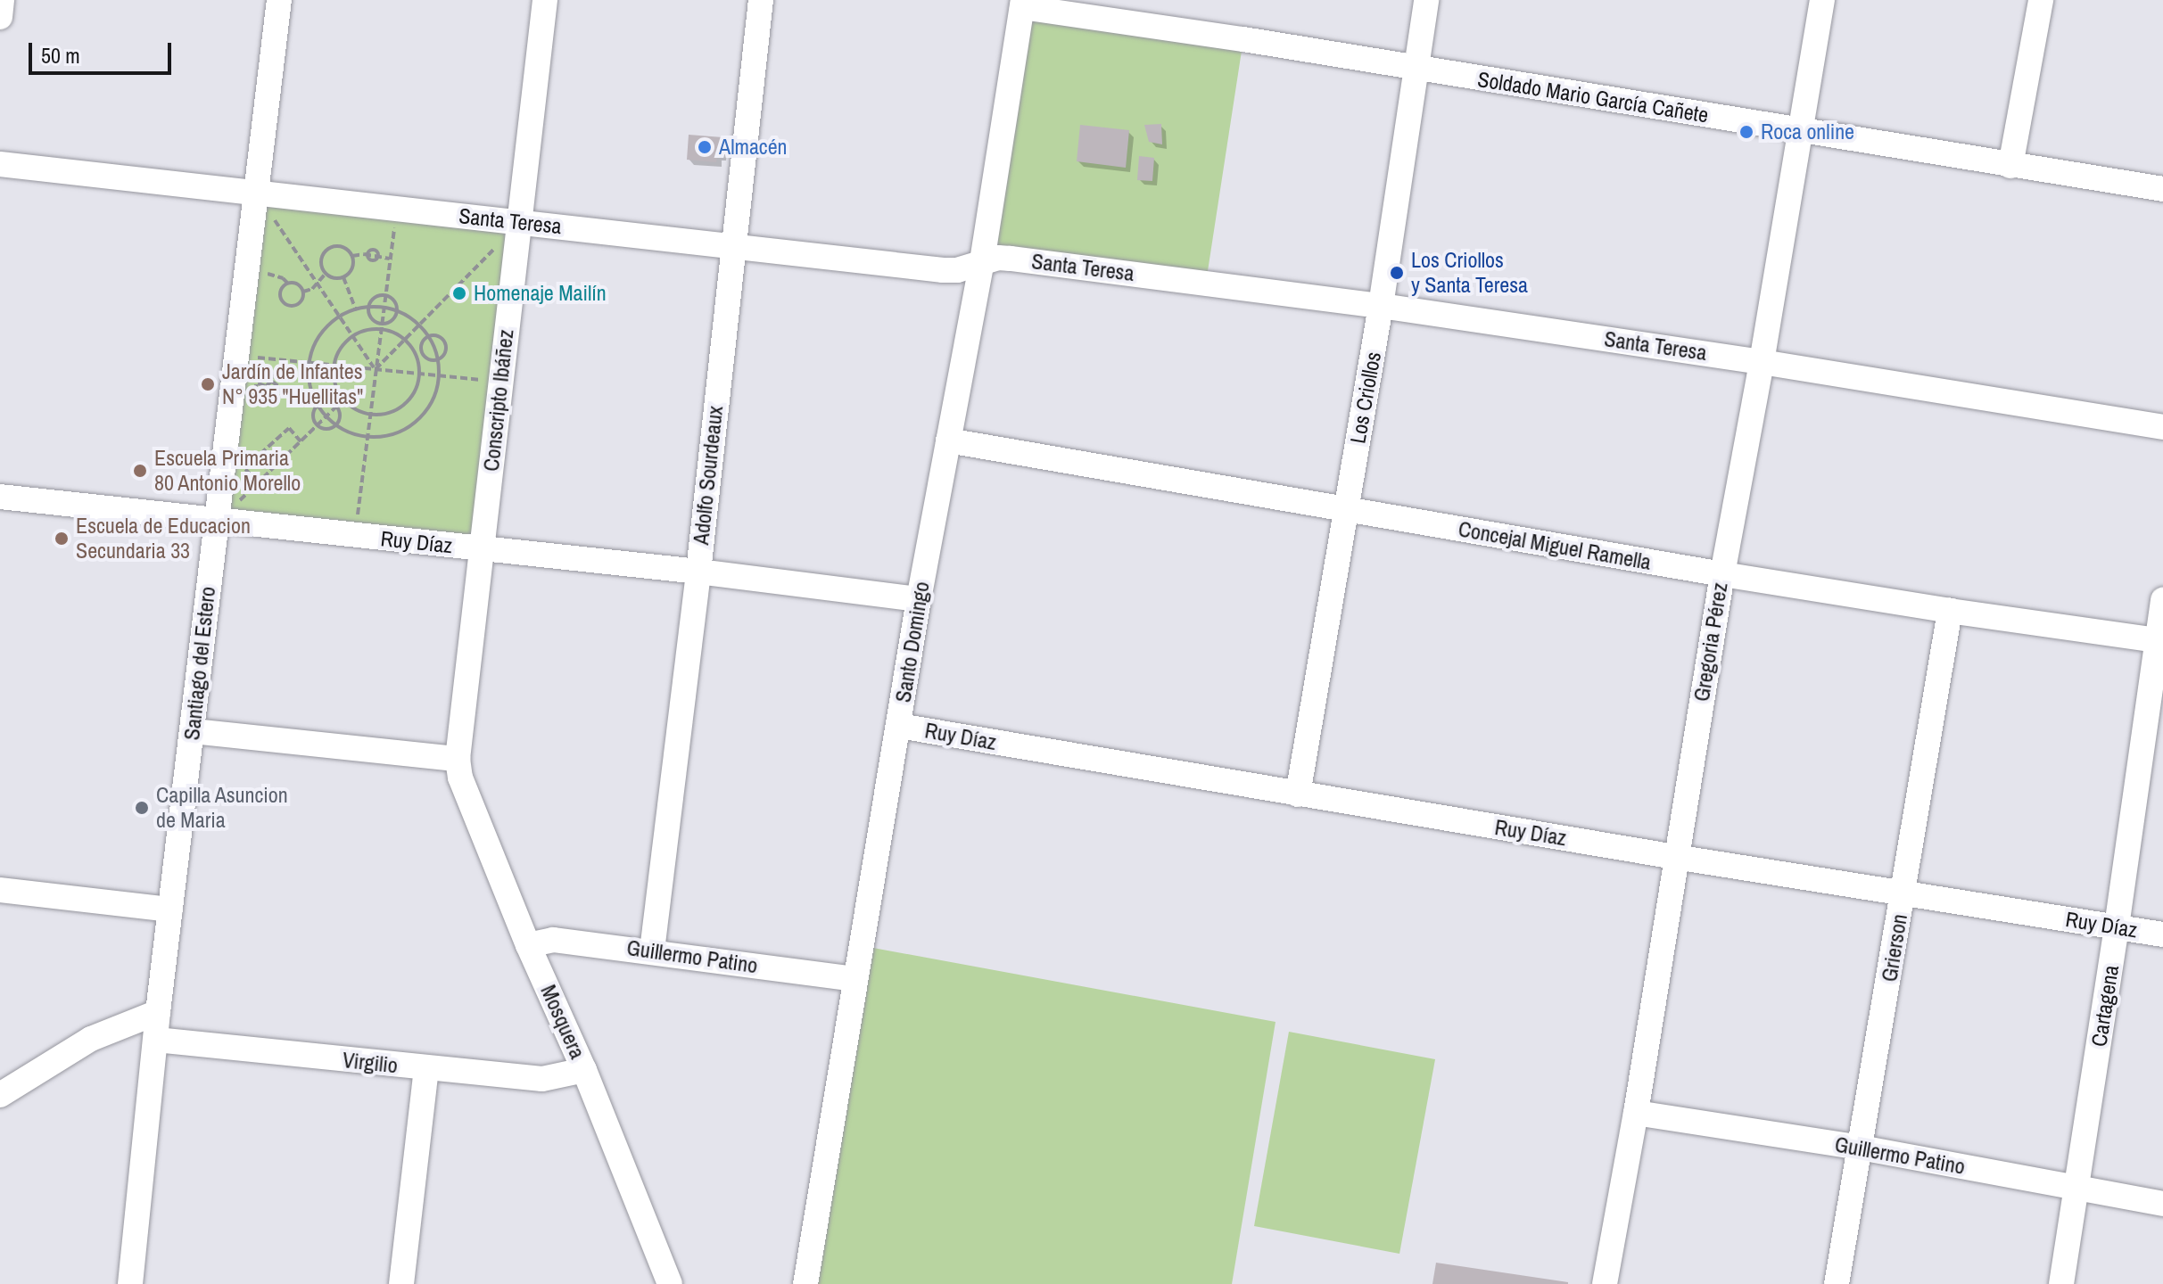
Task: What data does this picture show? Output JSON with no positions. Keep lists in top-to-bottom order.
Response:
{
  "streets": {
    "street": [
      "Soldado Mario García Cañete",
      "Santa Teresa",
      "Los Criollos",
      "Conscripto Ibáñez",
      "Adolfo Sourdeaux",
      "Ruy Díaz",
      "Concejal Miguel Ramella",
      "Santo Domingo",
      "Gregoria Pérez",
      "Santiago del Estero",
      "Grierson",
      "Guillermo Patino",
      "Cartagena",
      "Mosquera",
      "Virgilio"
    ]
  },
  "crossings": [
    ["Soldado Mario García Cañete", "Los Criollos"],
    ["Soldado Mario García Cañete", "Santo Domingo"],
    ["Soldado Mario García Cañete", "Gregoria Pérez"],
    ["Santa Teresa", "Los Criollos"],
    ["Santa Teresa", "Conscripto Ibáñez"],
    ["Santa Teresa", "Adolfo Sourdeaux"],
    ["Santa Teresa", "Santo Domingo"],
    ["Santa Teresa", "Gregoria Pérez"],
    ["Santa Teresa", "Santiago del Estero"],
    ["Los Criollos", "Ruy Díaz"],
    ["Los Criollos", "Concejal Miguel Ramella"],
    ["Conscripto Ibáñez", "Ruy Díaz"],
    ["Conscripto Ibáñez", "Mosquera"],
    ["Adolfo Sourdeaux", "Ruy Díaz"],
    ["Adolfo Sourdeaux", "Guillermo Patino"],
    ["Ruy Díaz", "Santo Domingo"],
    ["Ruy Díaz", "Gregoria Pérez"],
    ["Ruy Díaz", "Santiago del Estero"],
    ["Ruy Díaz", "Grierson"],
    ["Ruy Díaz", "Cartagena"],
    ["Concejal Miguel Ramella", "Santo Domingo"],
    ["Concejal Miguel Ramella", "Gregoria Pérez"],
    ["Concejal Miguel Ramella", "Grierson"],
    ["Concejal Miguel Ramella", "Cartagena"],
    ["Santo Domingo", "Guillermo Patino"],
    ["Gregoria Pérez", "Guillermo Patino"],
    ["Santiago del Estero", "Virgilio"],
    ["Grierson", "Guillermo Patino"],
    ["Guillermo Patino", "Cartagena"],
    ["Guillermo Patino", "Mosquera"],
    ["Mosquera", "Virgilio"]
  ],
  "places": [
    "Roca online",
    "Almacén",
    "Los Criollos y Santa Teresa",
    "Homenaje Mailín",
    "Jardín de Infantes N° 935 \"Huellitas\"",
    "Escuela Primaria 80 Antonio Morello",
    "Escuela de Educacion Secundaria 33",
    "Capilla Asuncion de Maria"
  ],
  "scale_bar": "50 m"
}
